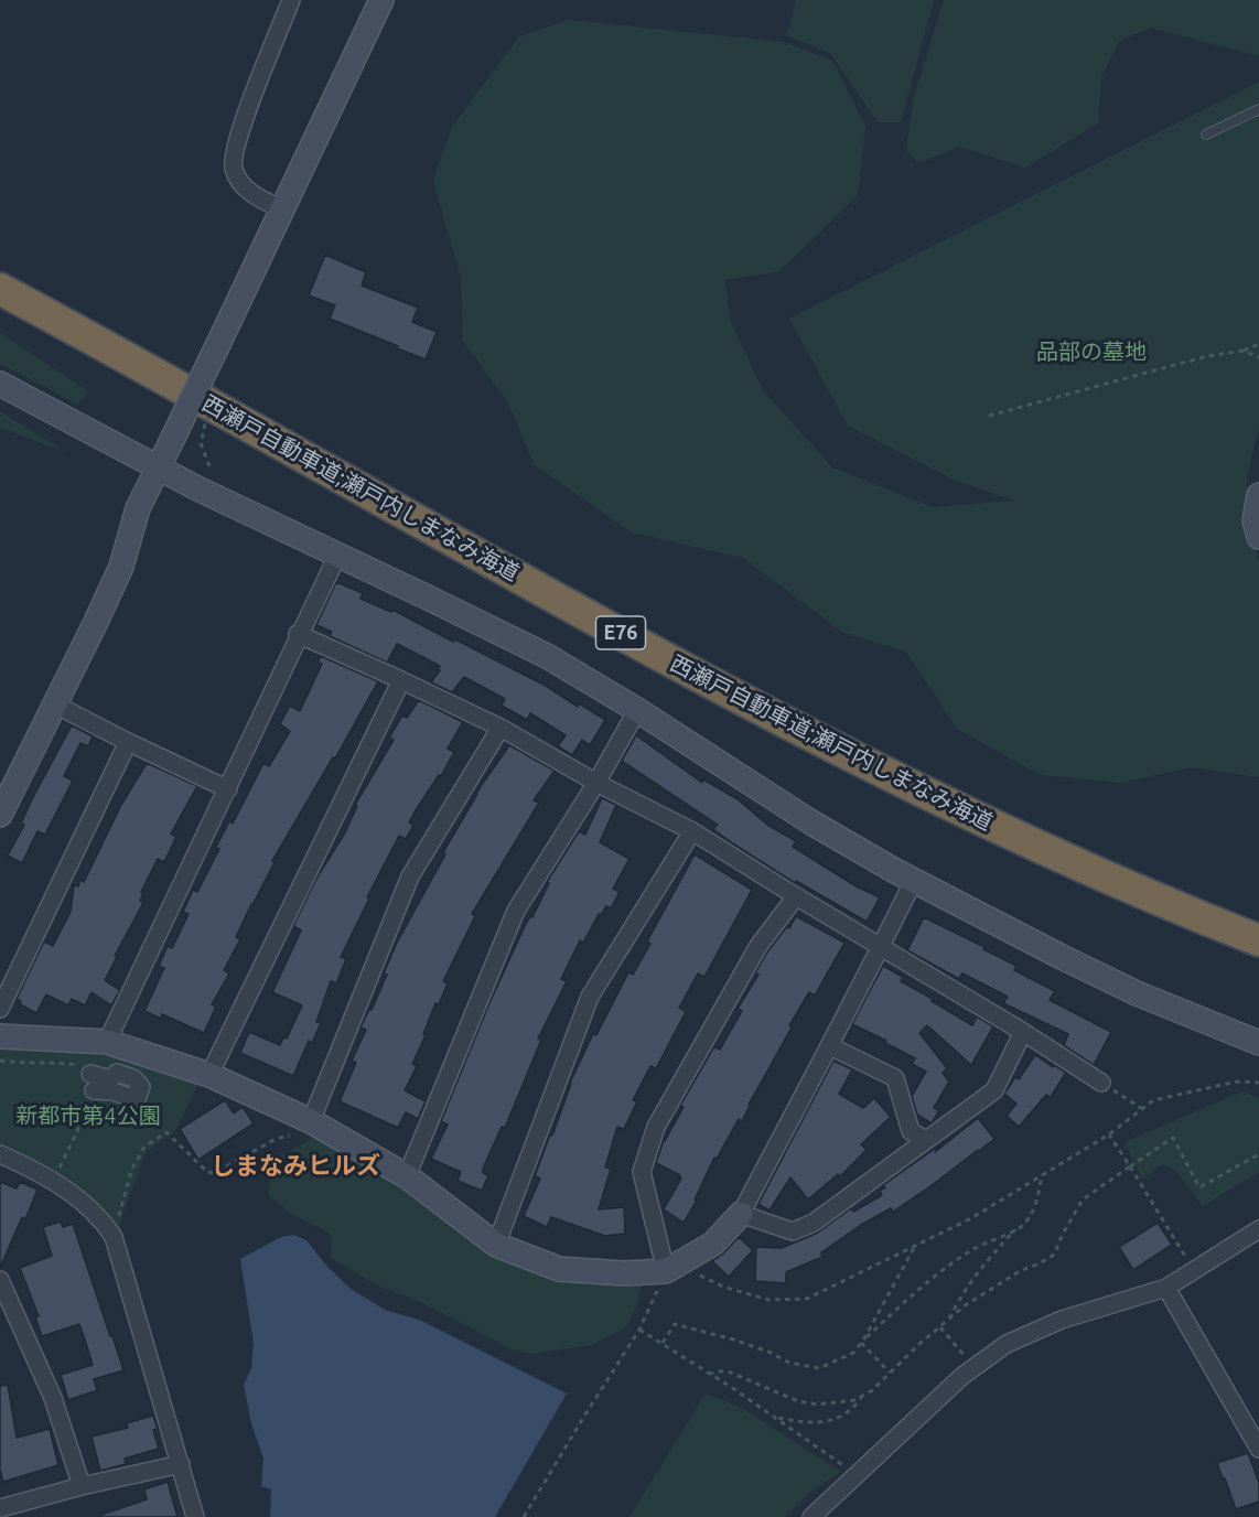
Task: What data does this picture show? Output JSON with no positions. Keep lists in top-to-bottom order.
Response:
{
  "streets": {
    "highway": ["西瀬戸自動車道;瀬戸内しまなみ海道", "E76"]
  },
  "districts": ["しまなみヒルズ"],
  "parks": ["品部の墓地", "新都市第4公園"]
}
